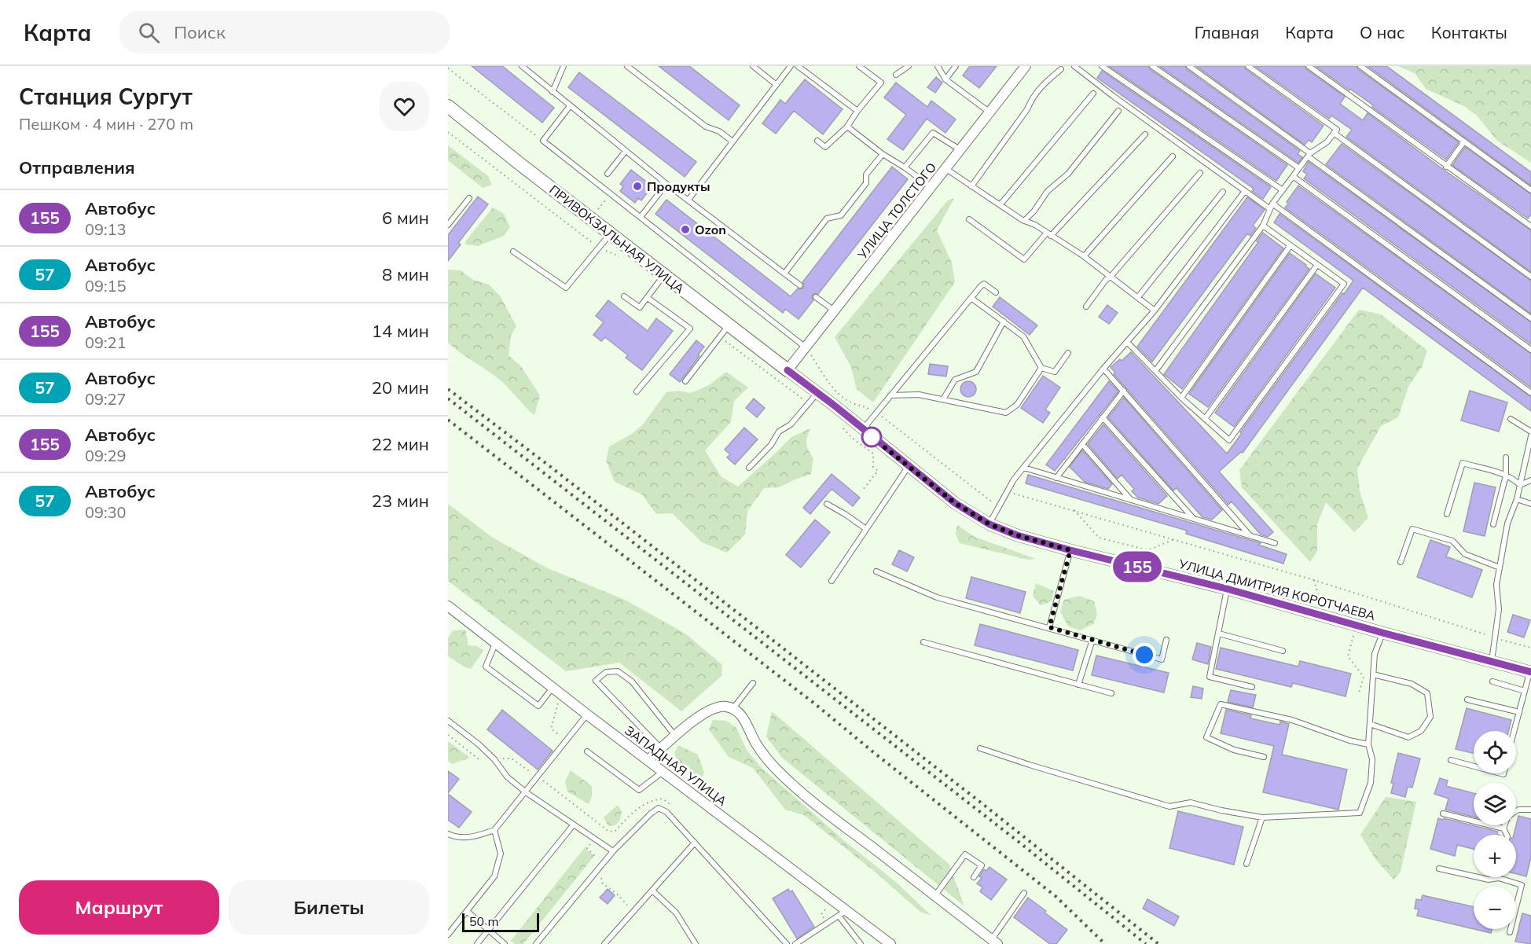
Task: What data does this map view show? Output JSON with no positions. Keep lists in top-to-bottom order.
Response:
{
  "streets": {
    "main road": ["ПРИВОКЗАЛЬНАЯ УЛИЦА"],
    "street": ["УЛИЦА ТОЛСТОГО", "УЛИЦА ДМИТРИЯ КОРОТЧАЕВА", "ЗАПАДНАЯ УЛИЦА"]
  },
  "crossings": [
    ["УЛИЦА ТОЛСТОГО", "ПРИВОКЗАЛЬНАЯ УЛИЦА"],
    ["УЛИЦА ТОЛСТОГО", "УЛИЦА ДМИТРИЯ КОРОТЧАЕВА"],
    ["ПРИВОКЗАЛЬНАЯ УЛИЦА", "УЛИЦА ДМИТРИЯ КОРОТЧАЕВА"]
  ],
  "places": ["Продукты", "Ozon"],
  "lines": ["bus line 155"],
  "scale_bar": "50 m",
  "page": {
    "header": "Карта",
    "search": "Поиск",
    "nav": [
      "Главная",
      "Карта",
      "О нас",
      "Контакты"
    ],
    "heading": [
      ["Станция Сургут", "Пешком · 4 мин · 270 m"],
      "Отправления"
    ],
    "on_map": "155",
    "list": [
      {
        "mark": "155",
        "name": "Автобус",
        "note": "09:13",
        "value": "6 мин"
      },
      {
        "mark": "57",
        "name": "Автобус",
        "note": "09:15",
        "value": "8 мин"
      },
      {
        "mark": "155",
        "name": "Автобус",
        "note": "09:21",
        "value": "14 мин"
      },
      {
        "mark": "57",
        "name": "Автобус",
        "note": "09:27",
        "value": "20 мин"
      },
      {
        "mark": "155",
        "name": "Автобус",
        "note": "09:29",
        "value": "22 мин"
      },
      {
        "mark": "57",
        "name": "Автобус",
        "note": "09:30",
        "value": "23 мин"
      }
    ],
    "map_buttons": ["+", "−"],
    "buttons": ["Маршрут", "Билеты"],
    "scale": "50 m"
  }
}
